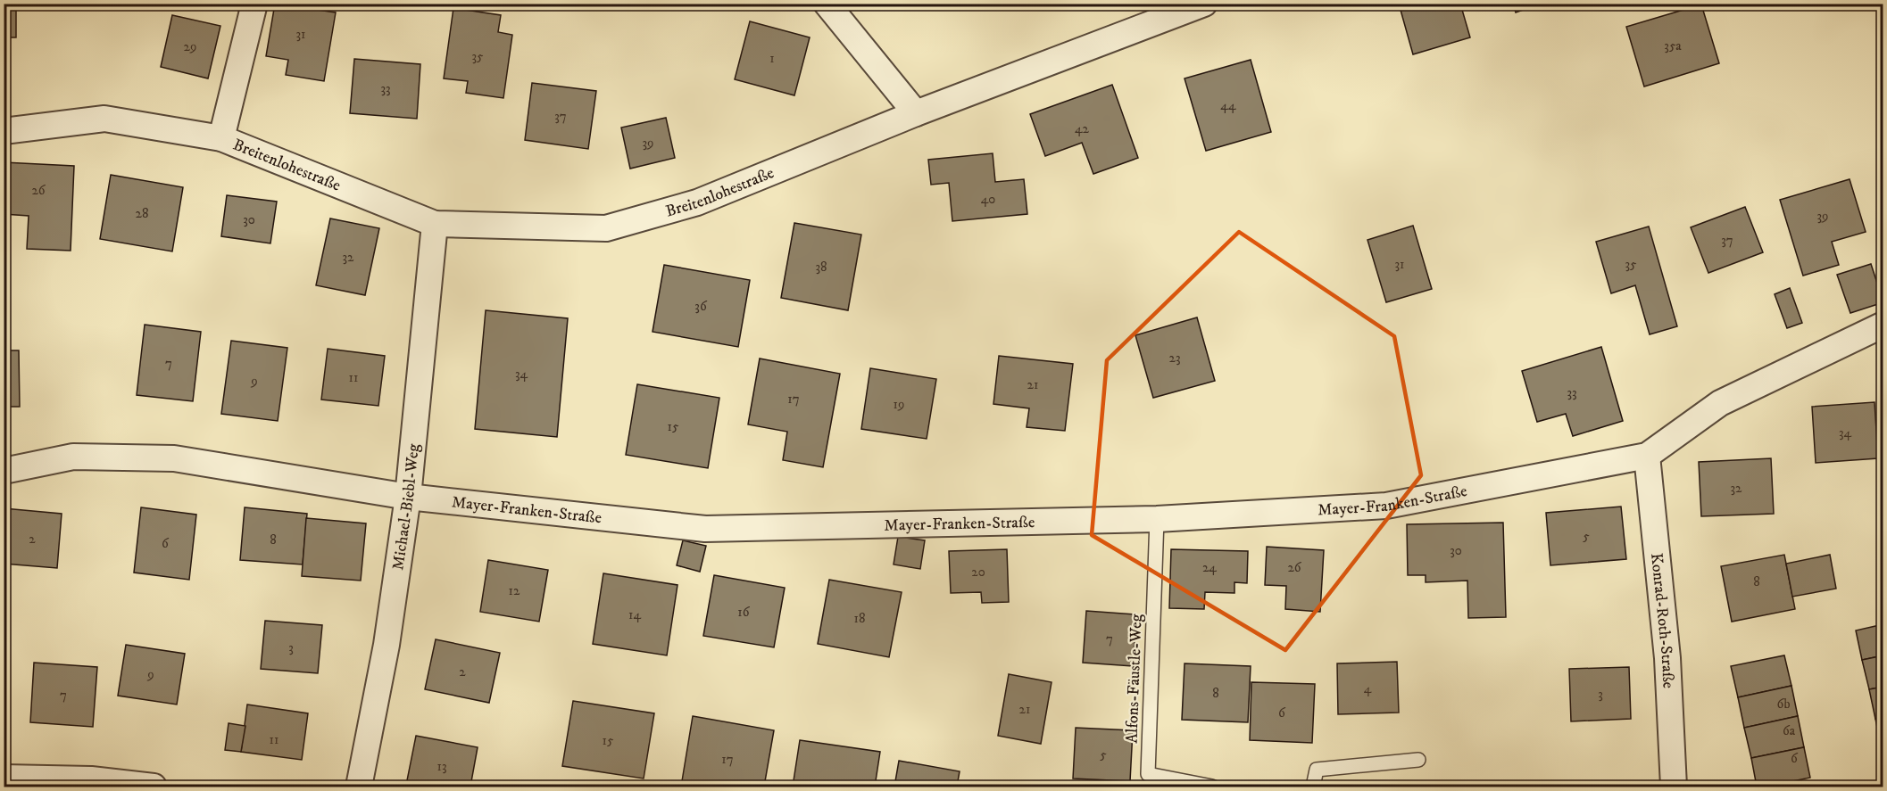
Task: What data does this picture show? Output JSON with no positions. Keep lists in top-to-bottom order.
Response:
{
  "streets": {
    "street": [
      "Breitenlohestraße",
      "Mayer-Franken-Straße",
      "Michael-Biebl-Weg",
      "Konrad-Roth-Straße"
    ],
    "lane": ["Alfons-Fäustle-Weg"]
  },
  "crossings": [
    ["Breitenlohestraße", "Michael-Biebl-Weg"],
    ["Mayer-Franken-Straße", "Michael-Biebl-Weg"],
    ["Mayer-Franken-Straße", "Konrad-Roth-Straße"],
    ["Mayer-Franken-Straße", "Alfons-Fäustle-Weg"]
  ],
  "house_numbers": [
    "31",
    "35a",
    "29",
    "35",
    "1",
    "33",
    "44",
    "37",
    "42",
    "39",
    "26",
    "40",
    "28",
    "39",
    "30",
    "37",
    "32",
    "31",
    "35",
    "38",
    "36",
    "23",
    "7",
    "34",
    "11",
    "9",
    "21",
    "33",
    "17",
    "19",
    "15",
    "34",
    "32",
    "5",
    "2",
    "8",
    "6",
    "30",
    "24",
    "26",
    "20",
    "8",
    "12",
    "16",
    "14",
    "18",
    "7",
    "3",
    "2",
    "9",
    "4",
    "8",
    "3",
    "7",
    "6b",
    "21",
    "6",
    "6a",
    "11",
    "15",
    "5",
    "6",
    "17",
    "13"
  ]
}
